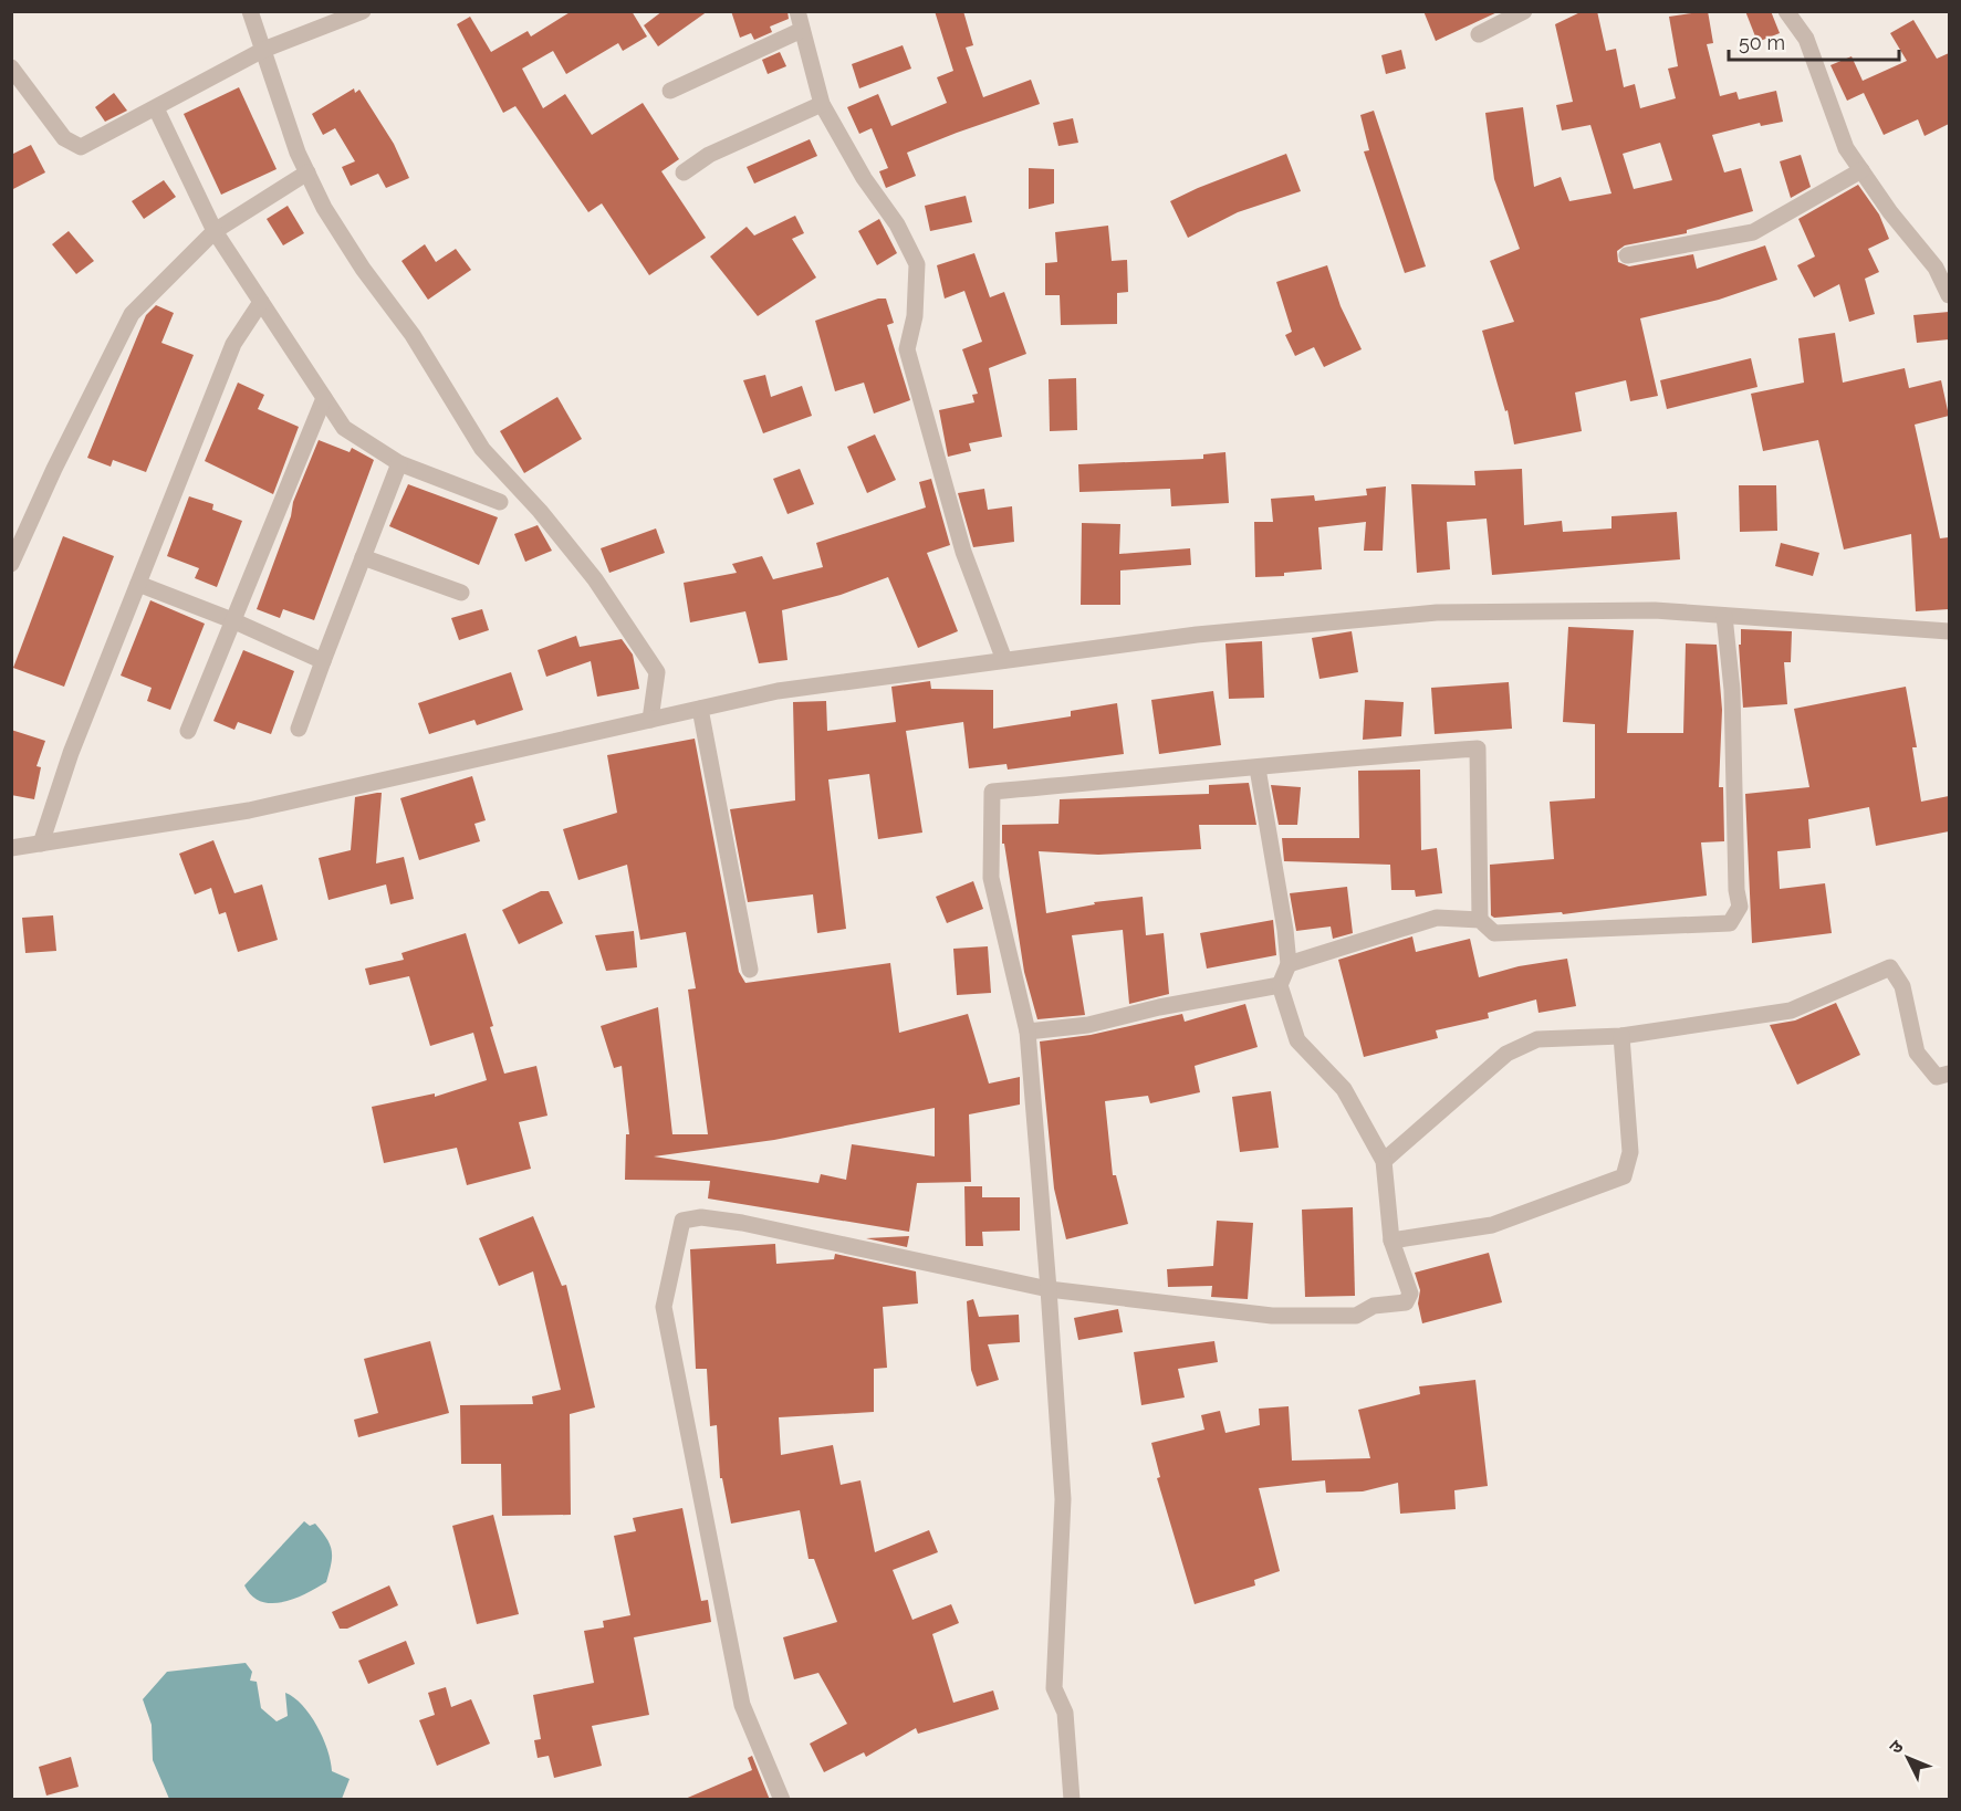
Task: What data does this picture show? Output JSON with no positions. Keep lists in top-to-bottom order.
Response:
{
  "scale_bar": "50 m",
  "north": "top left"
}
